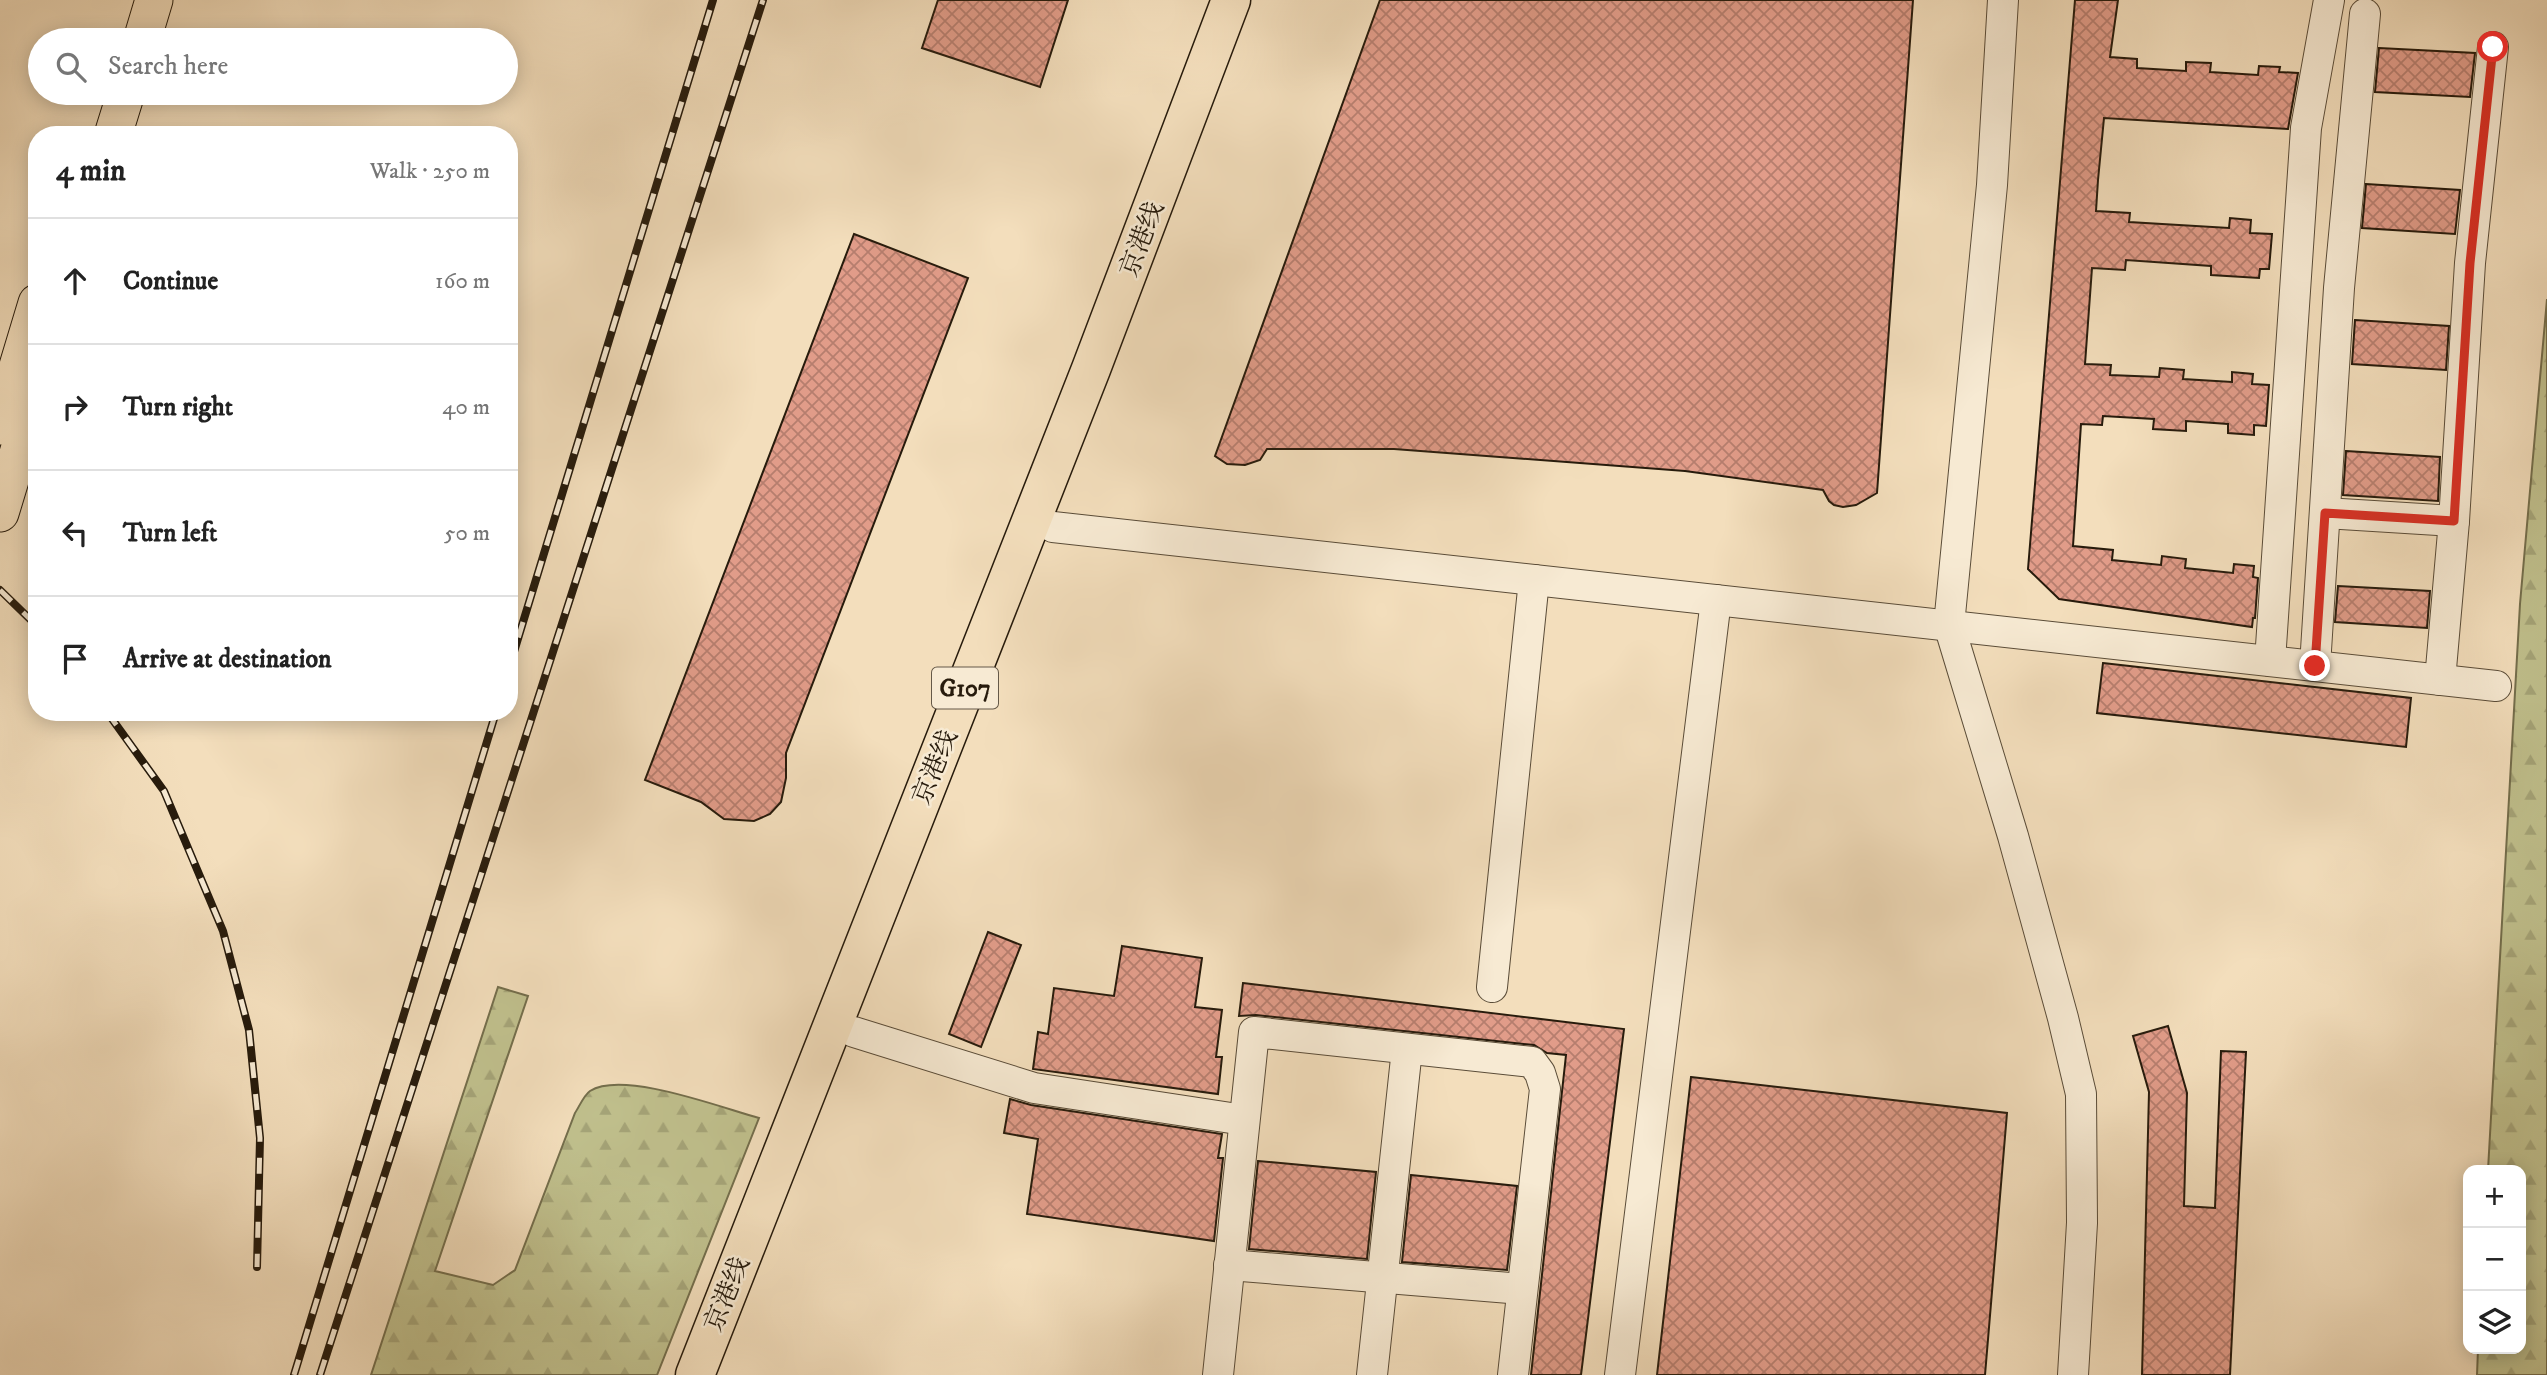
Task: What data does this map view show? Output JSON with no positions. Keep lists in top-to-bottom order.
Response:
{
  "streets": {
    "highway": ["京港线", "G107"]
  },
  "page": {
    "search": "Search here",
    "heading": ["4 min", "Walk · 250 m"],
    "list": [
      ["Continue", "160 m"],
      ["Turn right", "40 m"],
      ["Turn left", "50 m"],
      "Arrive at destination"
    ],
    "map_buttons": ["+", "−"]
  }
}
